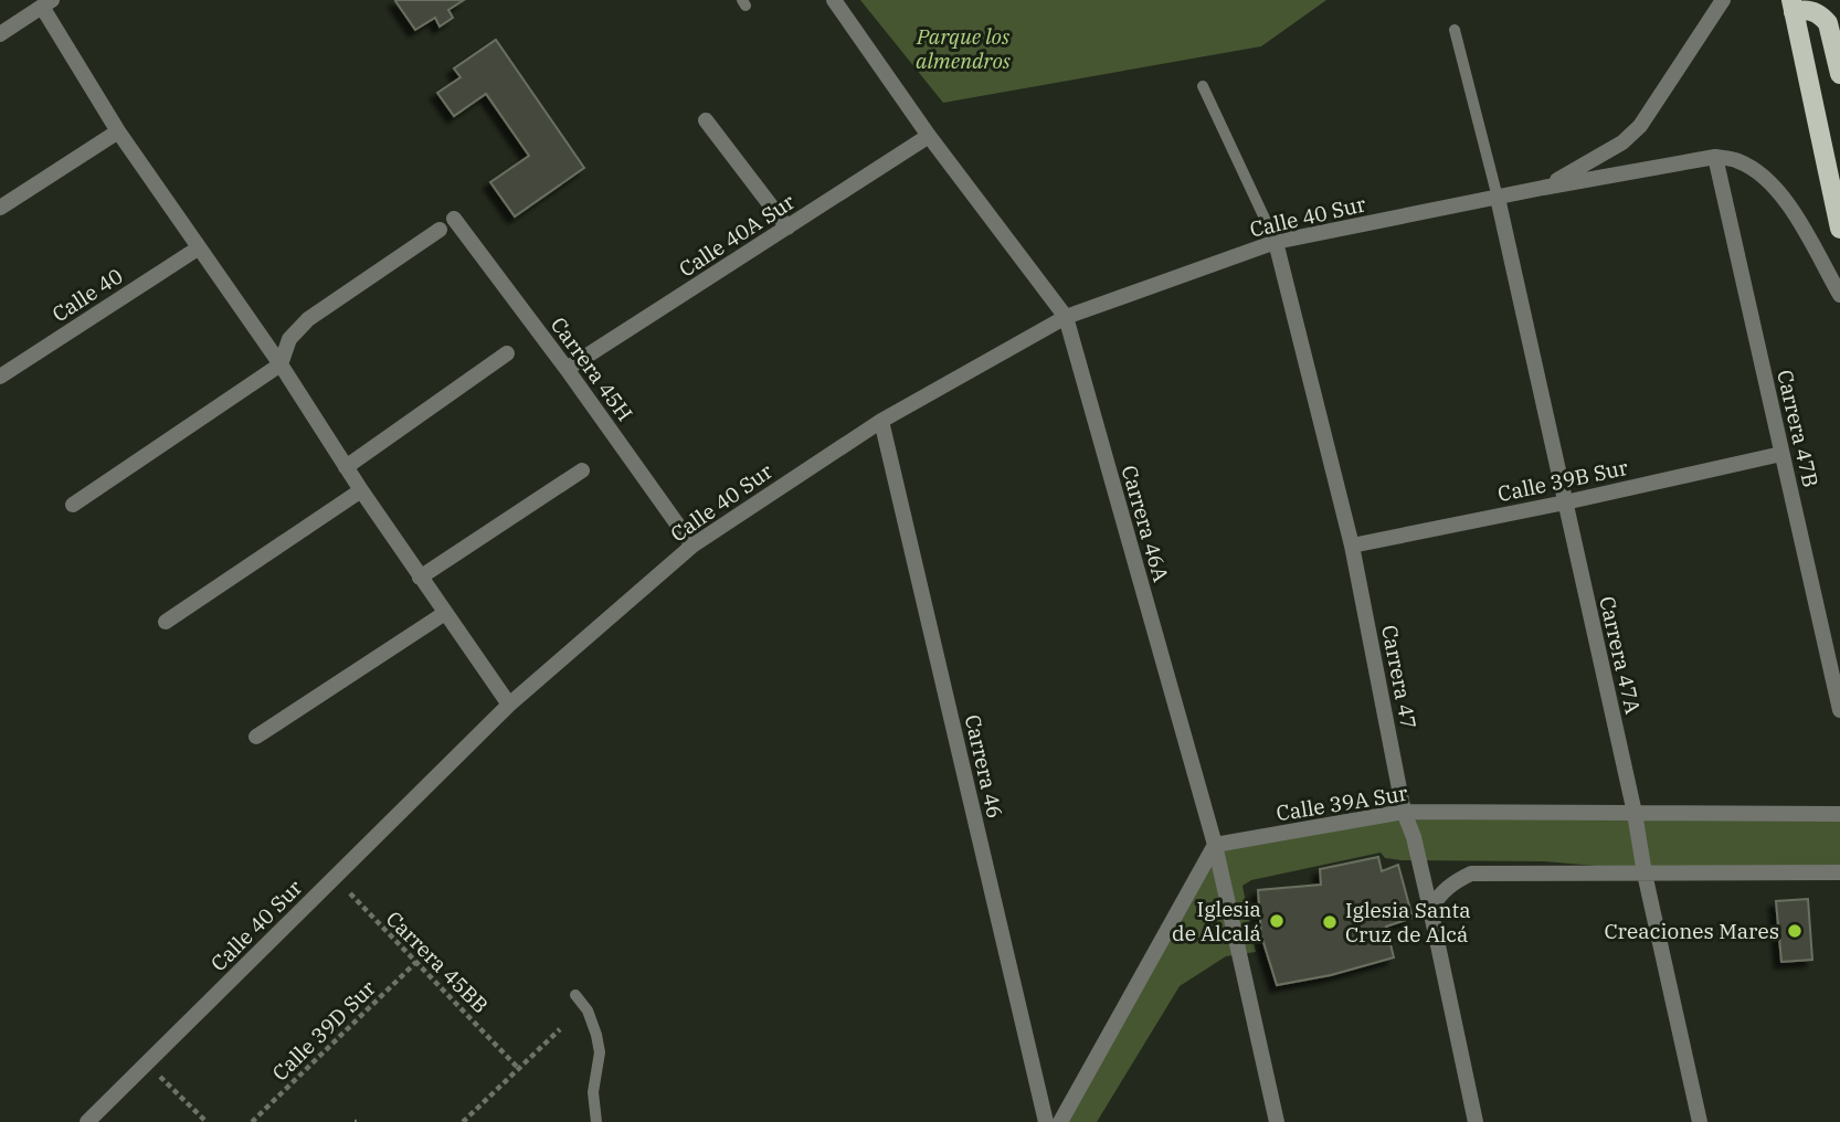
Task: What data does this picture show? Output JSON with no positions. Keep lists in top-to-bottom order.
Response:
{
  "streets": {
    "street": [
      "Calle 40 Sur",
      "Calle 40A Sur",
      "Calle 40",
      "Carrera 45H",
      "Carrera 47B",
      "Calle 39B Sur",
      "Carrera 46A",
      "Carrera 47A",
      "Carrera 47",
      "Carrera 46",
      "Calle 39A Sur"
    ],
    "path": ["Carrera 45BB", "Calle 39D Sur"]
  },
  "crossings": [
    ["Calle 40 Sur", "Carrera 45H"],
    ["Calle 40 Sur", "Carrera 47B"],
    ["Calle 40 Sur", "Carrera 46A"],
    ["Calle 40 Sur", "Carrera 47A"],
    ["Calle 40 Sur", "Carrera 47"],
    ["Calle 40 Sur", "Carrera 46"],
    ["Calle 40 Sur", "Carrera 45BB"],
    ["Calle 40A Sur", "Carrera 45H"],
    ["Calle 40A Sur", "Carrera 46A"],
    ["Carrera 47B", "Calle 39B Sur"],
    ["Calle 39B Sur", "Carrera 47A"],
    ["Calle 39B Sur", "Carrera 47"],
    ["Carrera 46A", "Calle 39A Sur"],
    ["Carrera 47A", "Calle 39A Sur"],
    ["Carrera 47", "Calle 39A Sur"],
    ["Carrera 45BB", "Calle 39D Sur"]
  ],
  "parks": ["Parque los almendros"],
  "places": ["Iglesia de Alcalá", "Iglesia Santa Cruz de Alcá", "Creaciones Mares"]
}
